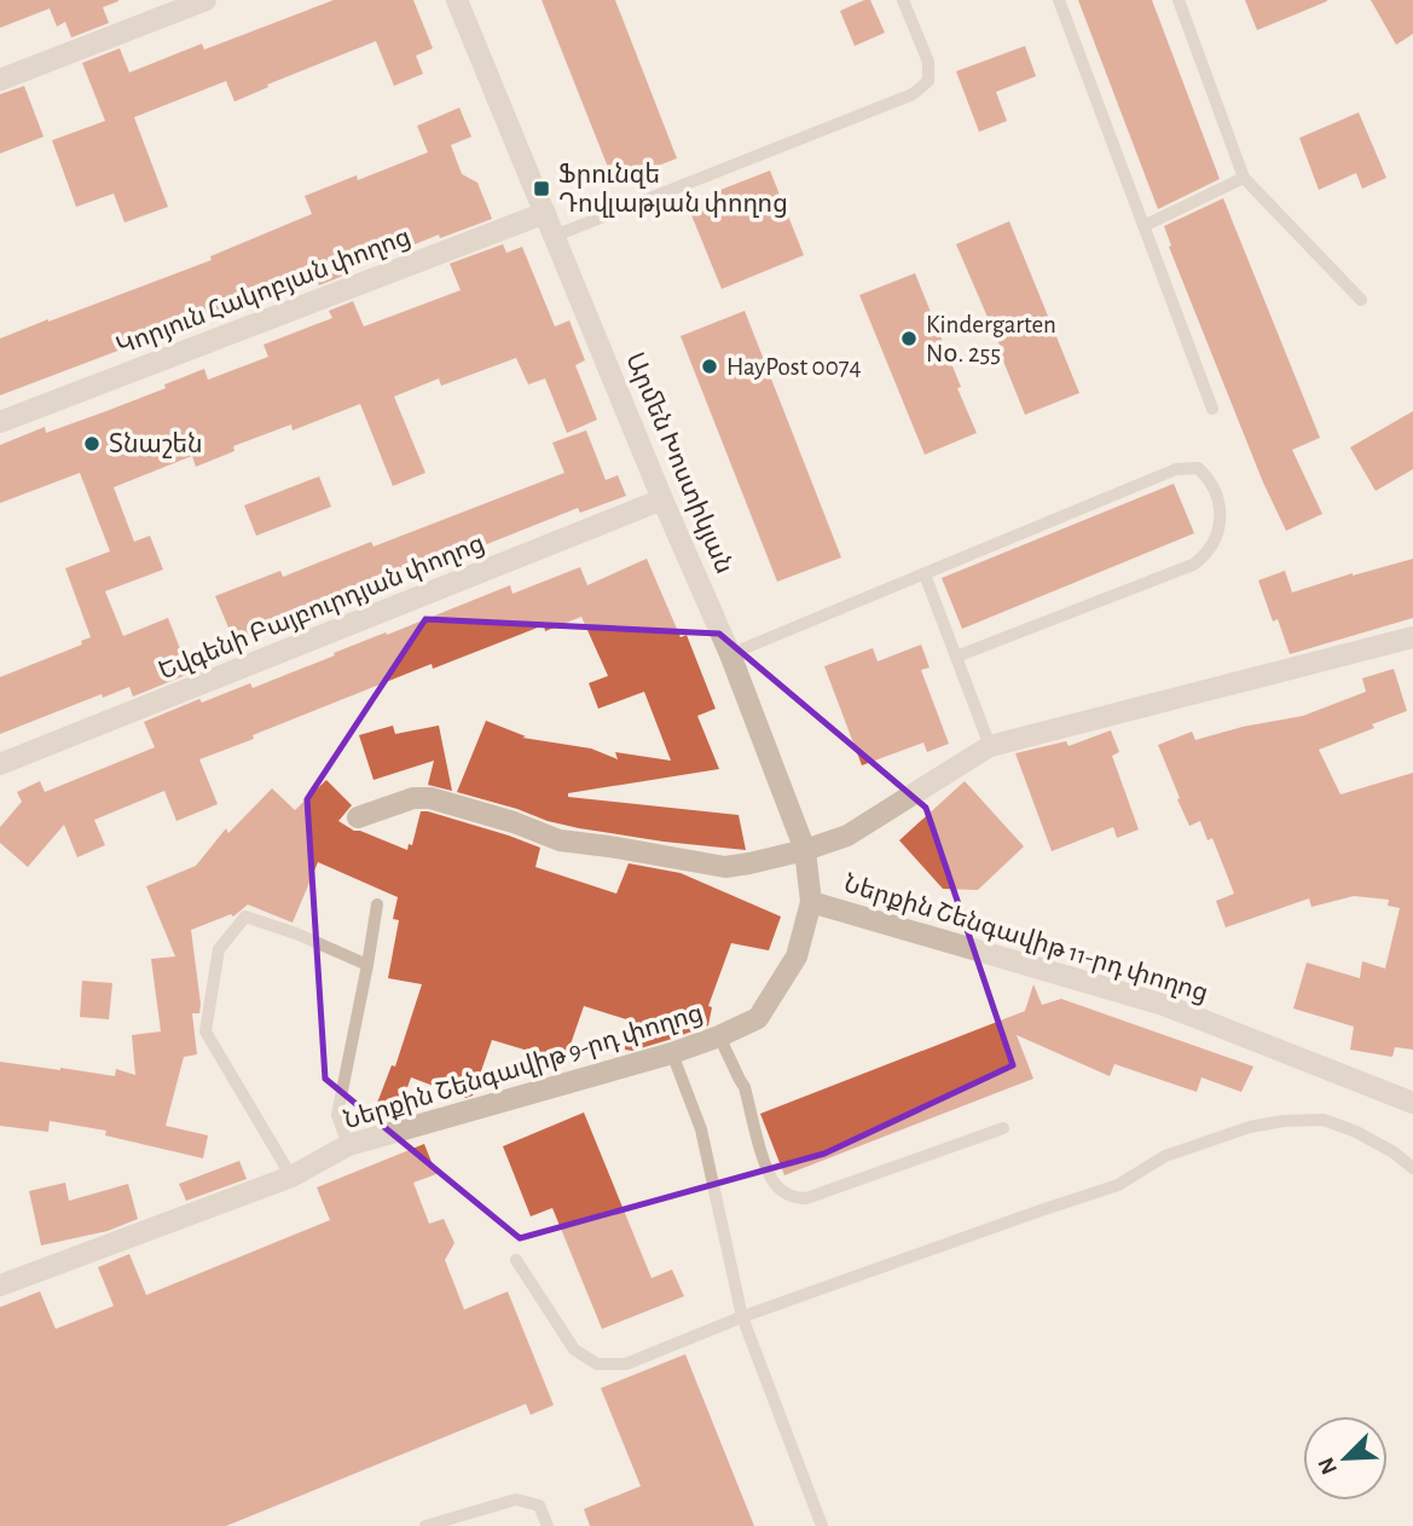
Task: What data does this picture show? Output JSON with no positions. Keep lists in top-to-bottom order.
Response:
{
  "streets": {
    "street": [
      "Կորյուն Հակոբյան փողոց",
      "Արմեն Խոստիկյան",
      "Եվգենի Բայբուրդյան փողոց",
      "Ներքին Շենգավիթ 11-րդ փողոց",
      "Ներքին Շենգավիթ 9-րդ փողոց"
    ]
  },
  "crossings": [
    ["Կորյուն Հակոբյան փողոց", "Արմեն Խոստիկյան"],
    ["Արմեն Խոստիկյան", "Եվգենի Բայբուրդյան փողոց"],
    ["Արմեն Խոստիկյան", "Ներքին Շենգավիթ 11-րդ փողոց"],
    ["Արմեն Խոստիկյան", "Ներքին Շենգավիթ 9-րդ փողոց"]
  ],
  "places": {
    "transit": ["Ֆրունզե Դովլաթյան փողոց"],
    "other": ["Kindergarten Nօ․ 255", "HayPost 0074", "Տնաշեն"]
  },
  "north": "bottom left"
}
